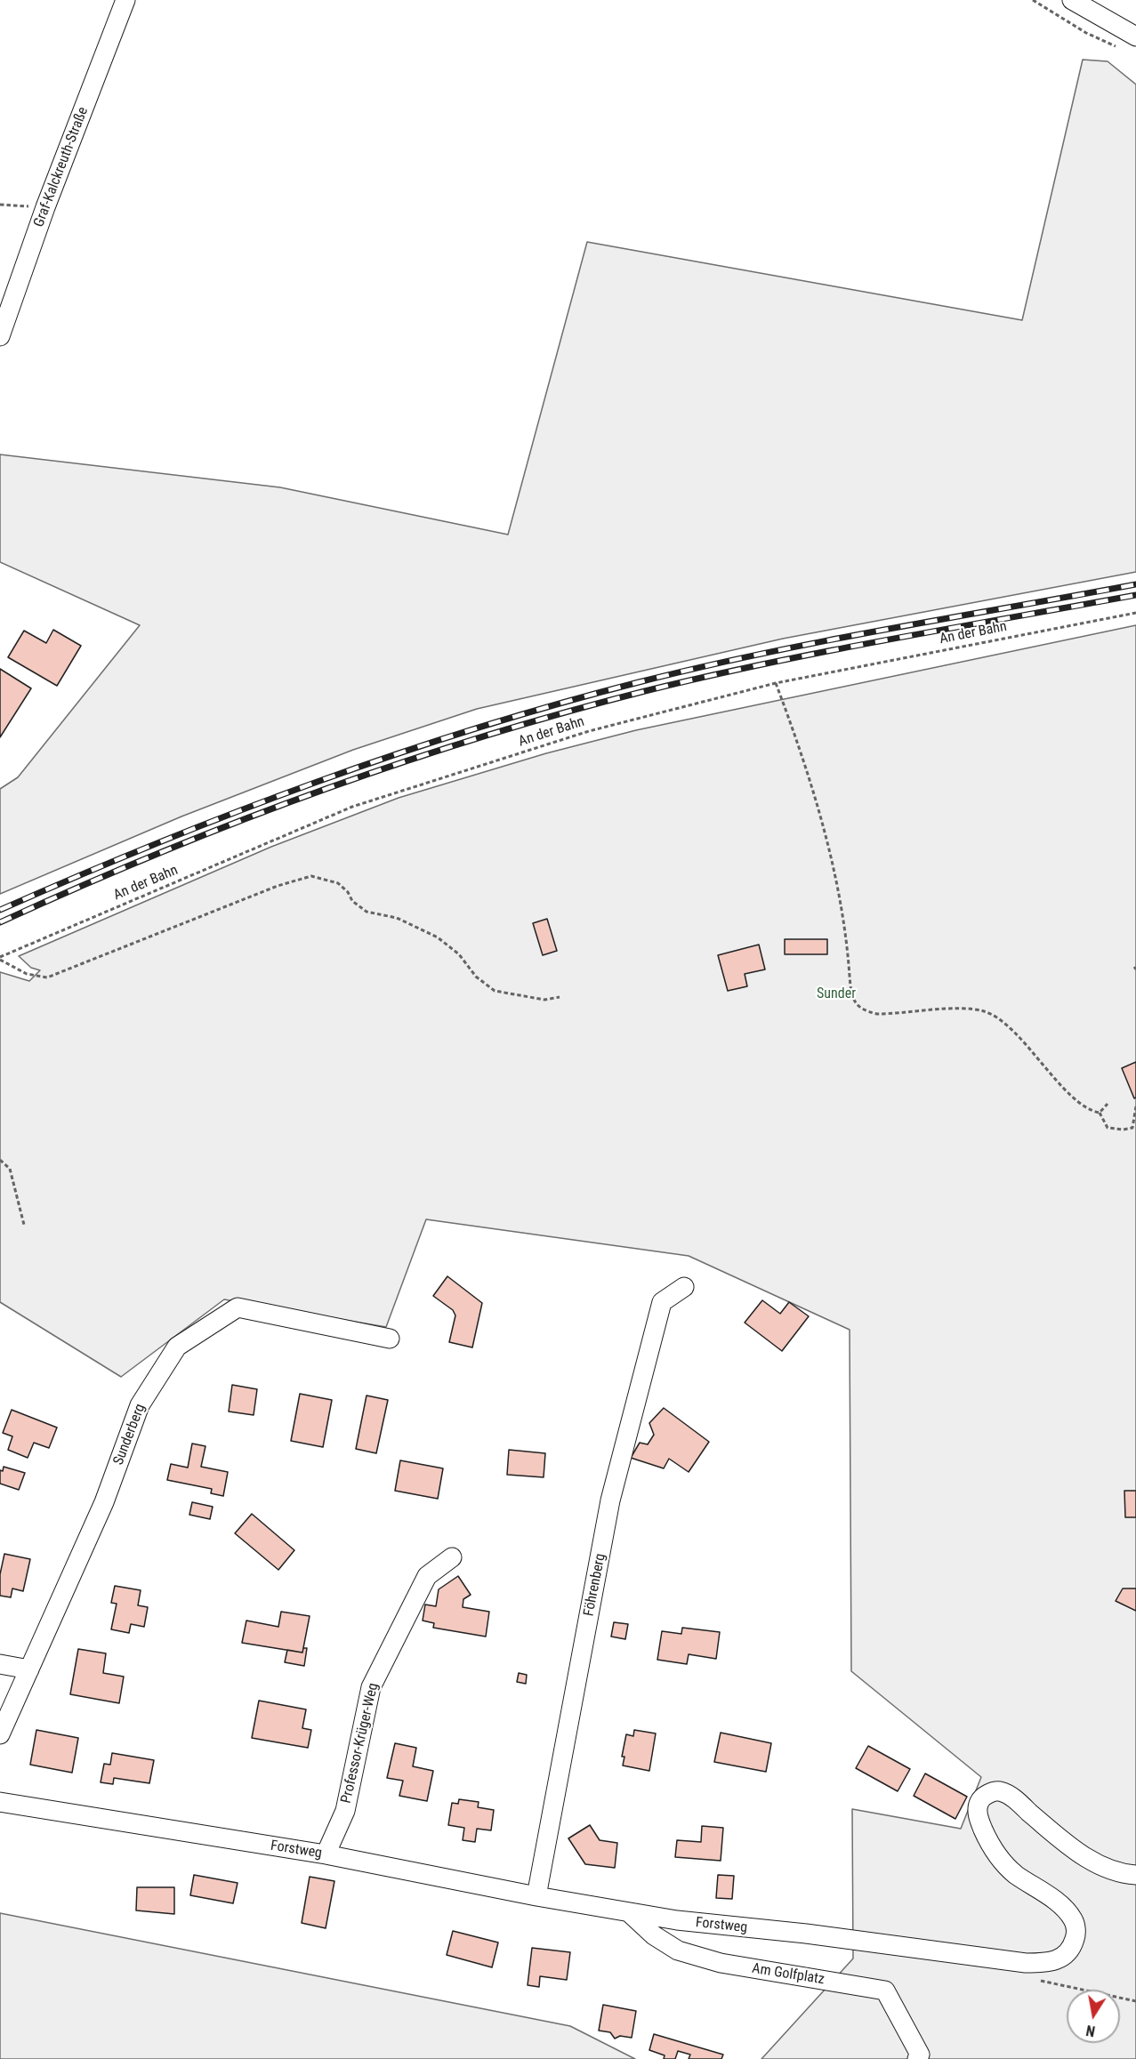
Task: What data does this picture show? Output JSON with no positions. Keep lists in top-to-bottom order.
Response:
{
  "streets": {
    "street": [
      "Graf-Kalckreuth-Straße",
      "Sunderberg",
      "Föhrenberg",
      "Professor-Krüger-Weg",
      "Forstweg",
      "Am Golfplatz"
    ],
    "path": ["An der Bahn"]
  },
  "crossings": [
    ["Föhrenberg", "Forstweg"],
    ["Professor-Krüger-Weg", "Forstweg"],
    ["Forstweg", "Am Golfplatz"]
  ],
  "parks": ["Sunder"],
  "north": "bottom"
}
